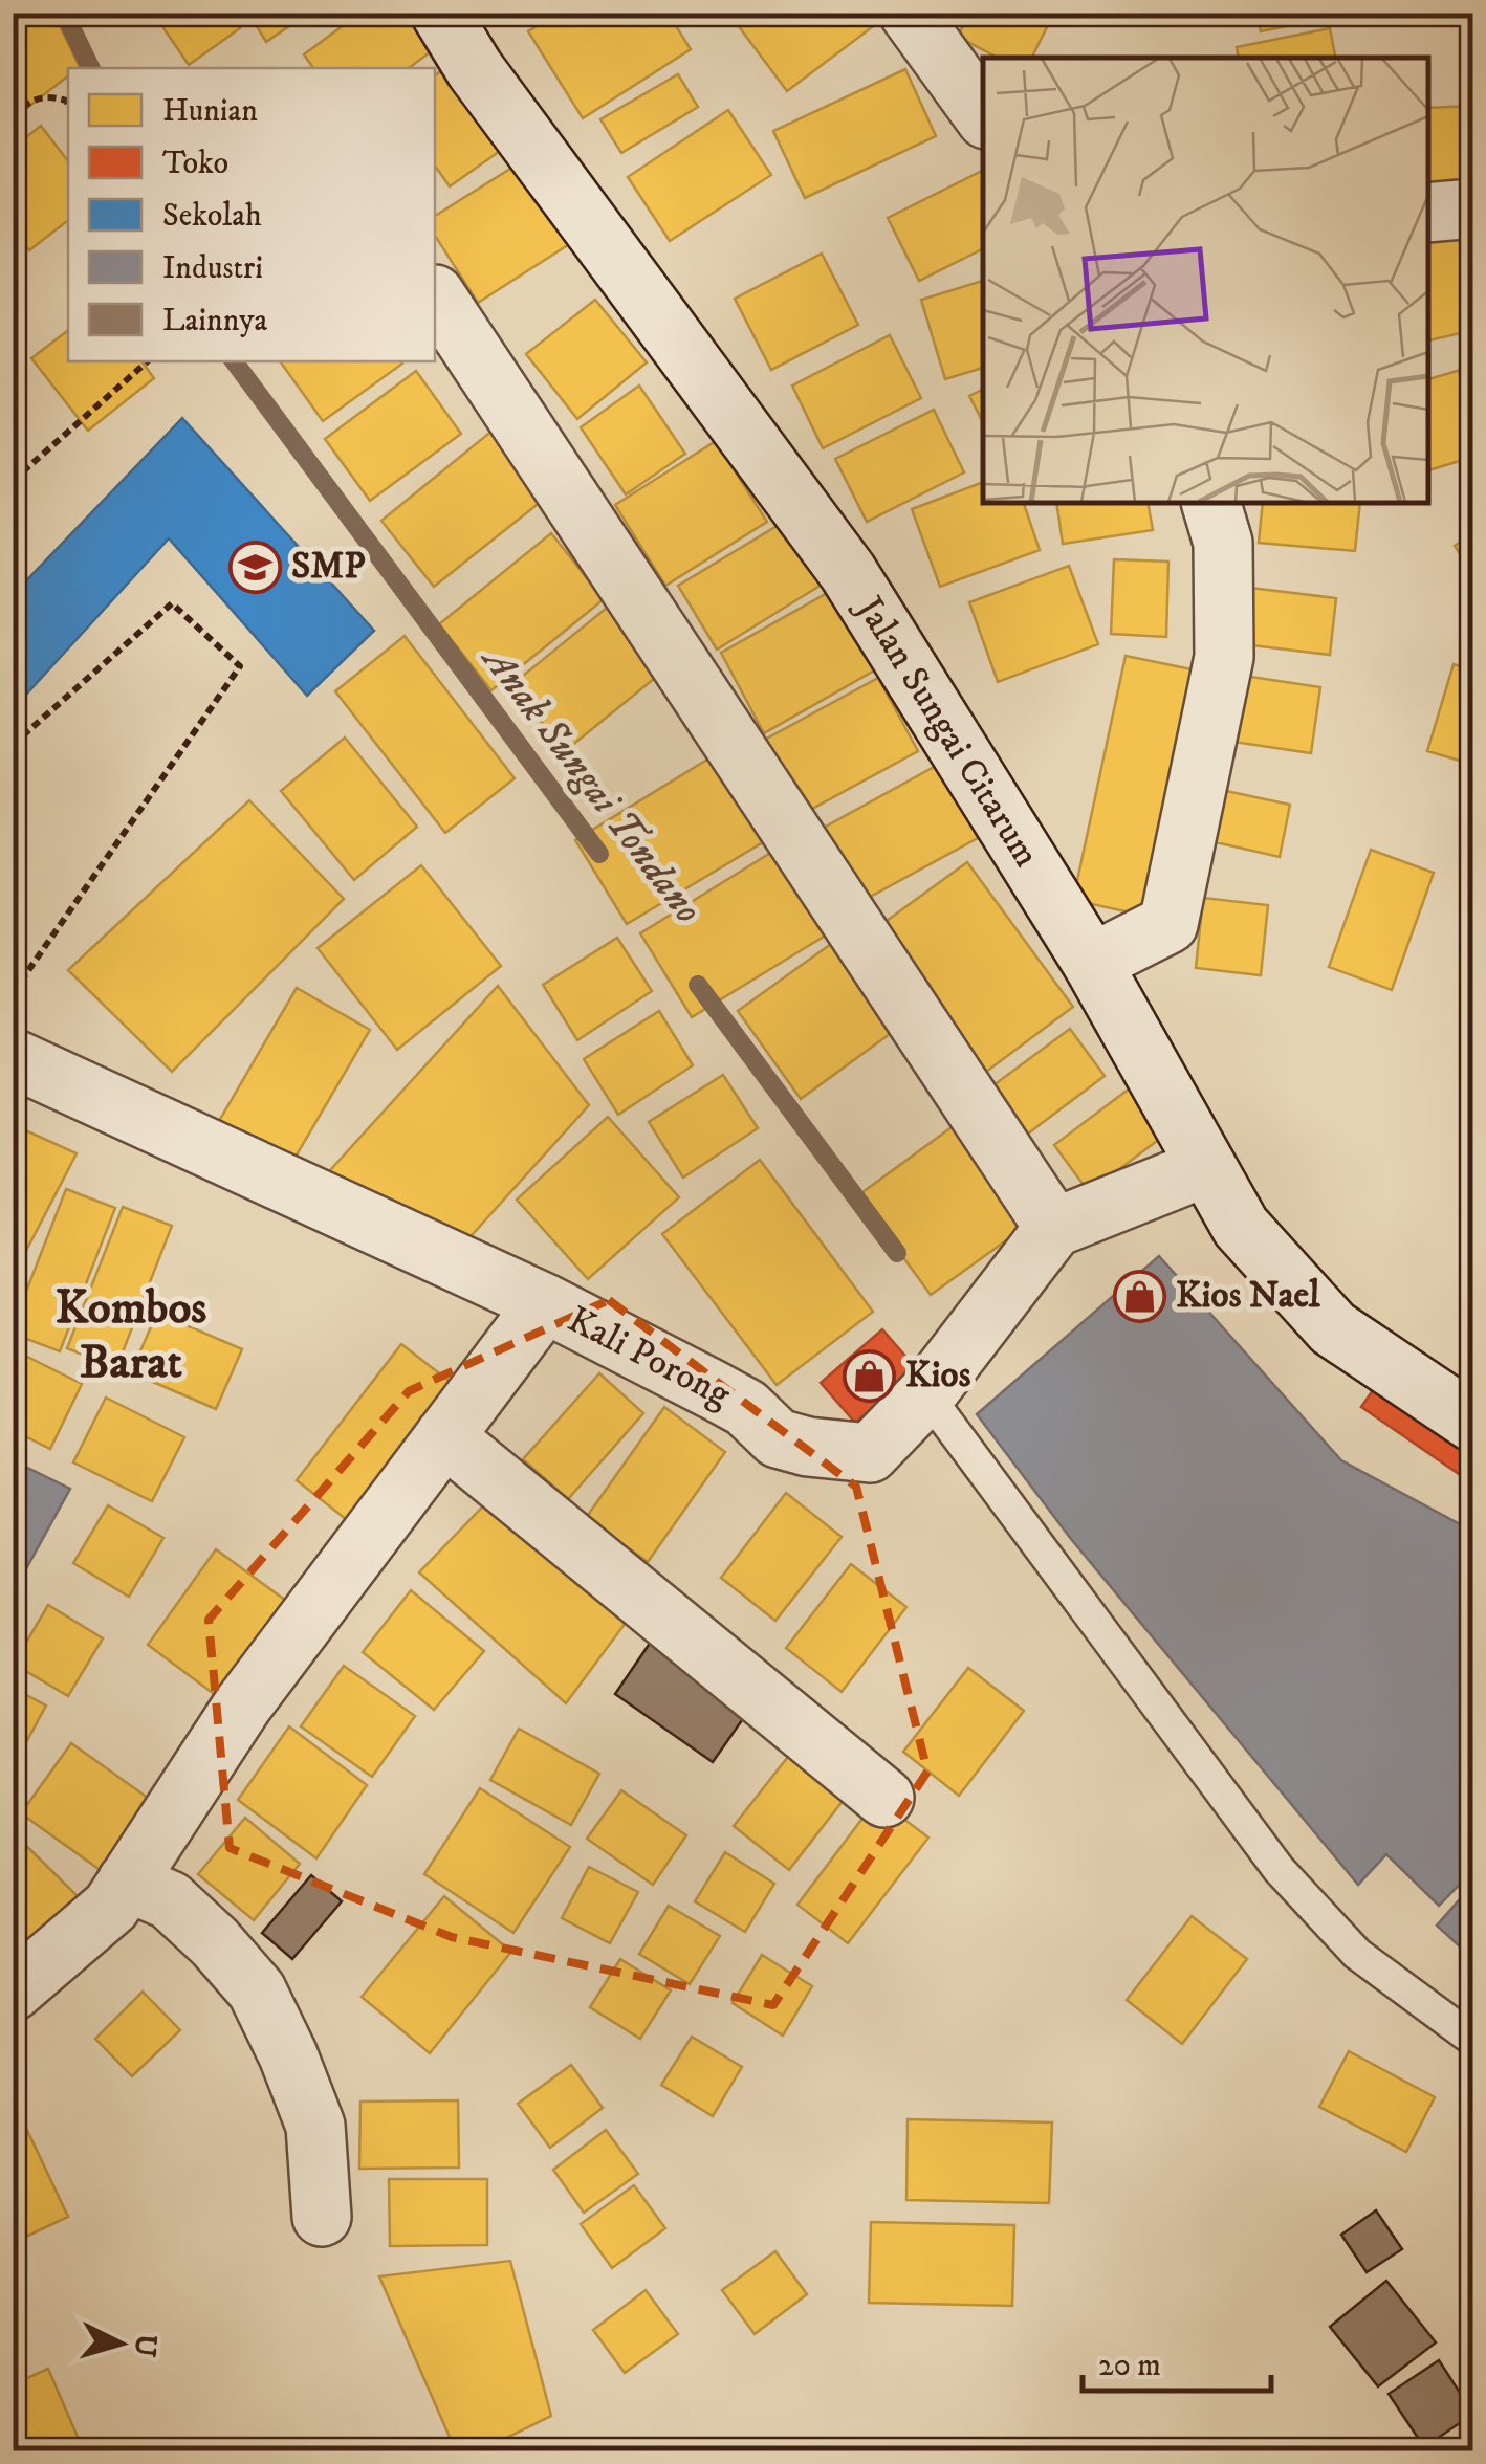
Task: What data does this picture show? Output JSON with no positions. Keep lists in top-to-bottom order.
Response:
{
  "streets": {
    "street": ["Jalan Sungai Citarum", "Kali Porong"]
  },
  "districts": ["Kombos Barat"],
  "water": ["Anak Sungai Tondano"],
  "places": {
    "school or university": ["SMP"],
    "shop": ["Kios Nael", "Kios"]
  },
  "legend": [
    "Hunian",
    "Toko",
    "Sekolah",
    "Industri",
    "Lainnya"
  ],
  "scale_bar": "20 m",
  "north": "right"
}
